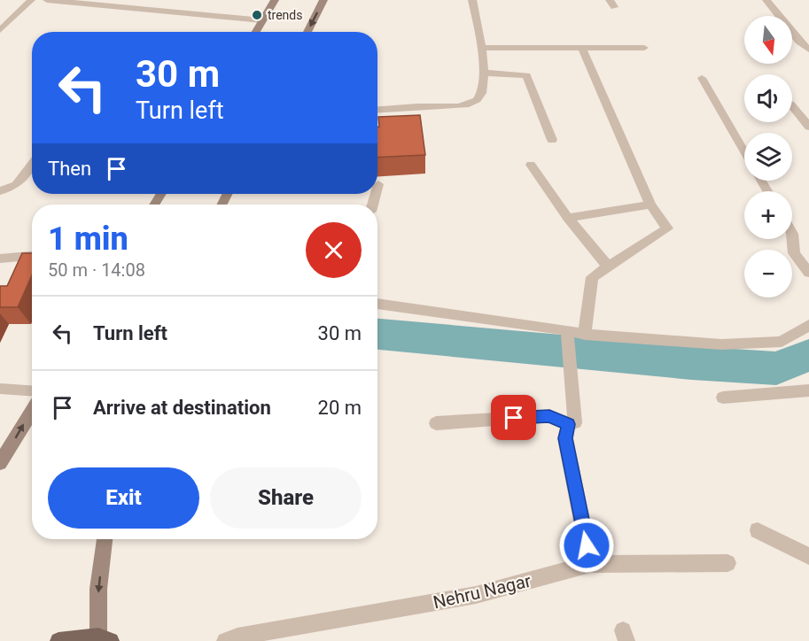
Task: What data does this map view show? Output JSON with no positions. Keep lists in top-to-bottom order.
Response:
{
  "streets": {
    "street": ["Nehru Nagar"]
  },
  "places": ["trends"],
  "north": "bottom",
  "page": {
    "map_buttons": ["+", "−"],
    "turn": ["30 m", "Turn left"],
    "then": "Then",
    "heading": ["1 min", "50 m · 14:08"],
    "list": [
      {
        "name": "Turn left",
        "value": "30 m"
      },
      {
        "name": "Arrive at destination",
        "value": "20 m"
      }
    ],
    "buttons": ["Exit", "Share"]
  }
}
